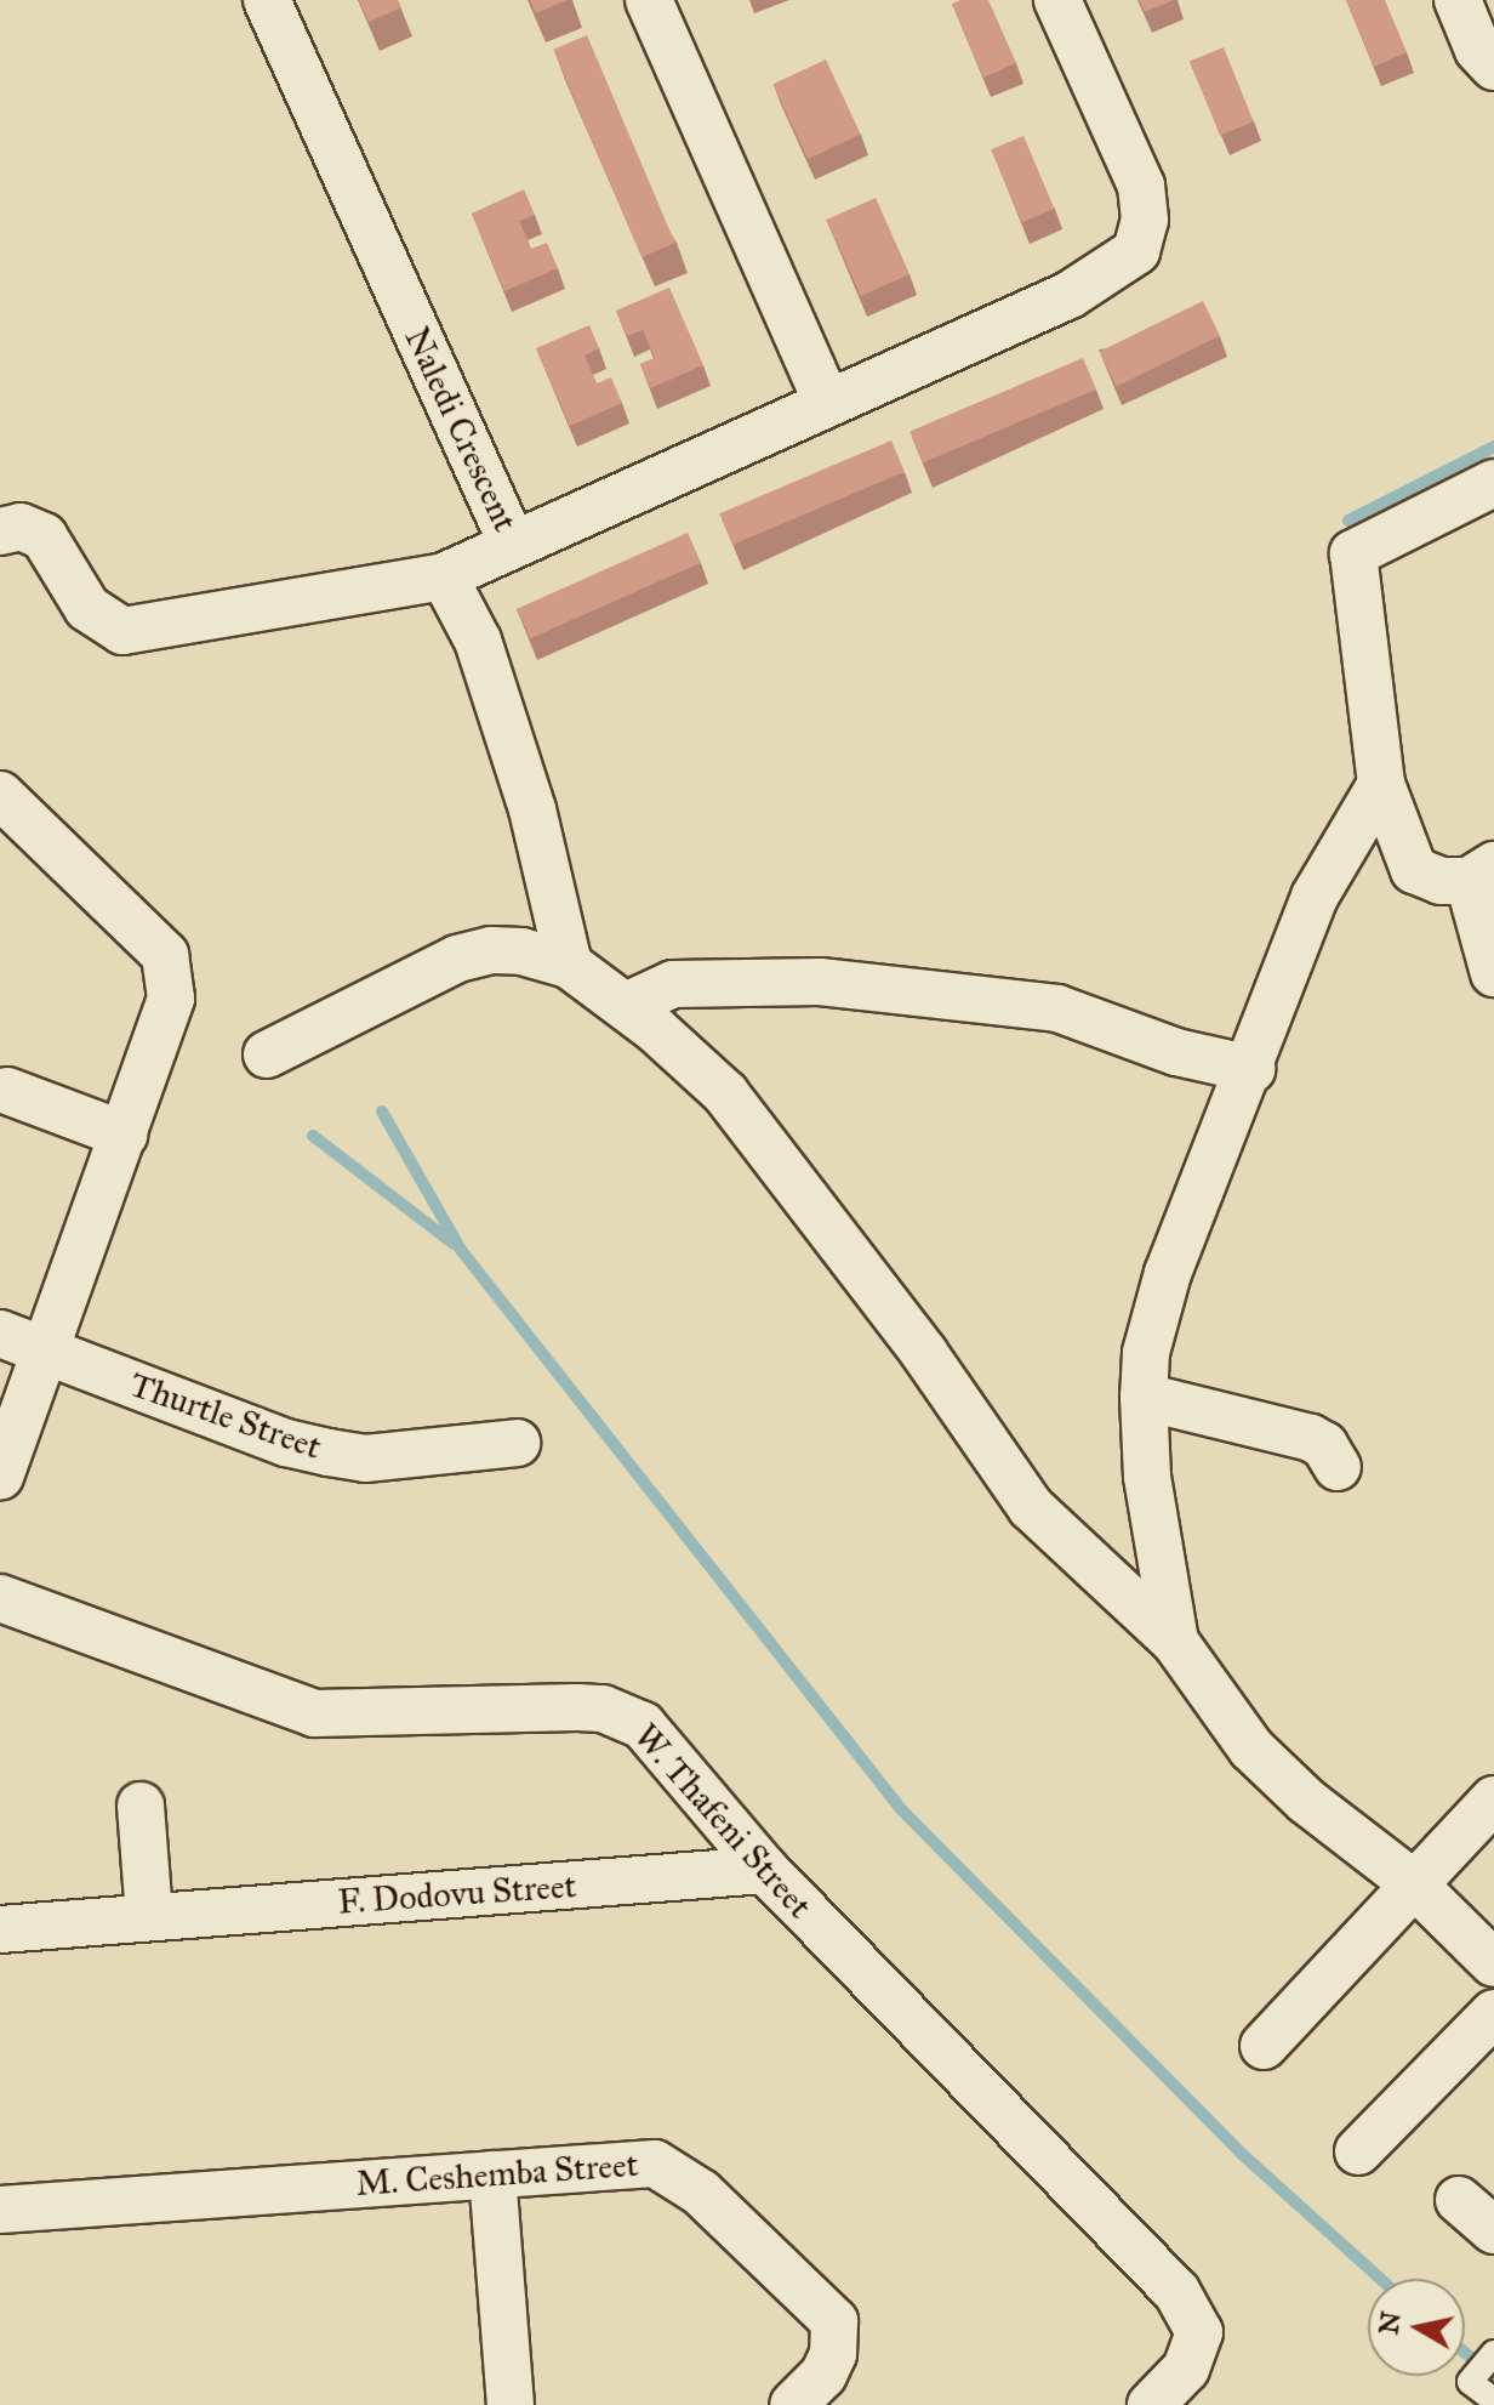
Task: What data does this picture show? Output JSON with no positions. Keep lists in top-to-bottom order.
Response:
{
  "streets": {
    "street": [
      "Naledi Crescent",
      "Thurtle Street",
      "W. Thafeni Street",
      "F. Dodovu Street",
      "M. Ceshemba Street"
    ]
  },
  "crossings": [
    ["W. Thafeni Street", "F. Dodovu Street"]
  ],
  "north": "left"
}
